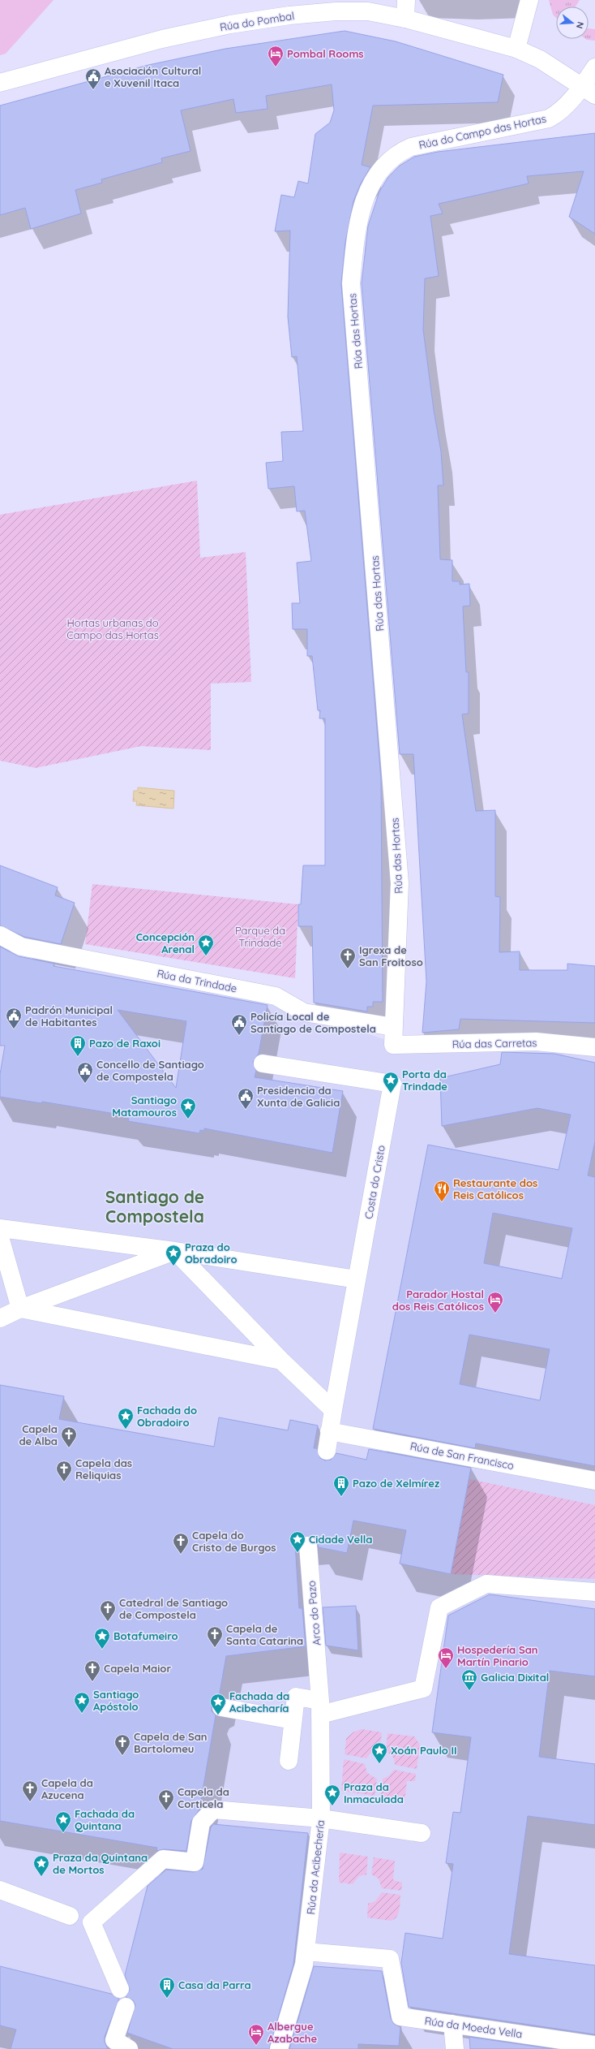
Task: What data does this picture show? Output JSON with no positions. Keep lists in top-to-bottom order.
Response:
{
  "streets": {
    "street": [
      "Rúa do Pombal",
      "Rúa do Campo das Hortas",
      "Rúa das Hortas",
      "Rúa da Trindade",
      "Rúa das Carretas",
      "Costa do Cristo",
      "Rúa de San Francisco",
      "Arco do Pazo",
      "Rúa da Acibechería",
      "Rúa da Moeda Vella"
    ]
  },
  "crossings": [
    ["Rúa do Pombal", "Rúa do Campo das Hortas"],
    ["Rúa do Campo das Hortas", "Rúa das Hortas"],
    ["Rúa das Hortas", "Rúa da Trindade"],
    ["Rúa das Hortas", "Rúa das Carretas"],
    ["Costa do Cristo", "Rúa de San Francisco"],
    ["Arco do Pazo", "Rúa da Acibechería"],
    ["Rúa da Acibechería", "Rúa da Moeda Vella"]
  ],
  "districts": ["Santiago de Compostela"],
  "parks": ["Hortas urbanas do Campo das Hortas", "Parque da Trindade"],
  "places": {
    "hotel": [
      "Pombal Rooms",
      "Parador Hostal dos Reis Católicos",
      "Hospedería San Martín Pinario",
      "Albergue Azabache"
    ],
    "public building": [
      "Asociación Cultural e Xuvenil Itaca",
      "Padrón Municipal de Habitantes",
      "Policía Local de Santiago de Compostela",
      "Concello de Santiago de Compostela",
      "Presidencia da Xunta de Galicia"
    ],
    "place": [
      "Concepción Arenal",
      "Porta da Trindade",
      "Santiago Matamouros",
      "Praza do Obradoiro",
      "Fachada do Obradoiro",
      "Cidade Vella",
      "Botafumeiro",
      "Santiago Apóstolo",
      "Fachada da Acibecharía",
      "Xoán Paulo II",
      "Praza da Inmaculada",
      "Fachada da Quintana",
      "Praza da Quintana de Mortos"
    ],
    "church": [
      "Igrexa de San Froitoso",
      "Capela de Alba",
      "Capela das Reliquias",
      "Capela do Cristo de Burgos",
      "Catedral de Santiago de Compostela",
      "Capela de Santa Catarina",
      "Capela Maior",
      "Capela de San Bartolomeu",
      "Capela da Azucena",
      "Capela da Corticela"
    ],
    "building": ["Pazo de Raxoi", "Pazo de Xelmírez", "Casa da Parra"],
    "restaurant": ["Restaurante dos Reis Católicos"],
    "museum": ["Galicia Dixital"]
  },
  "north": "right"
}
